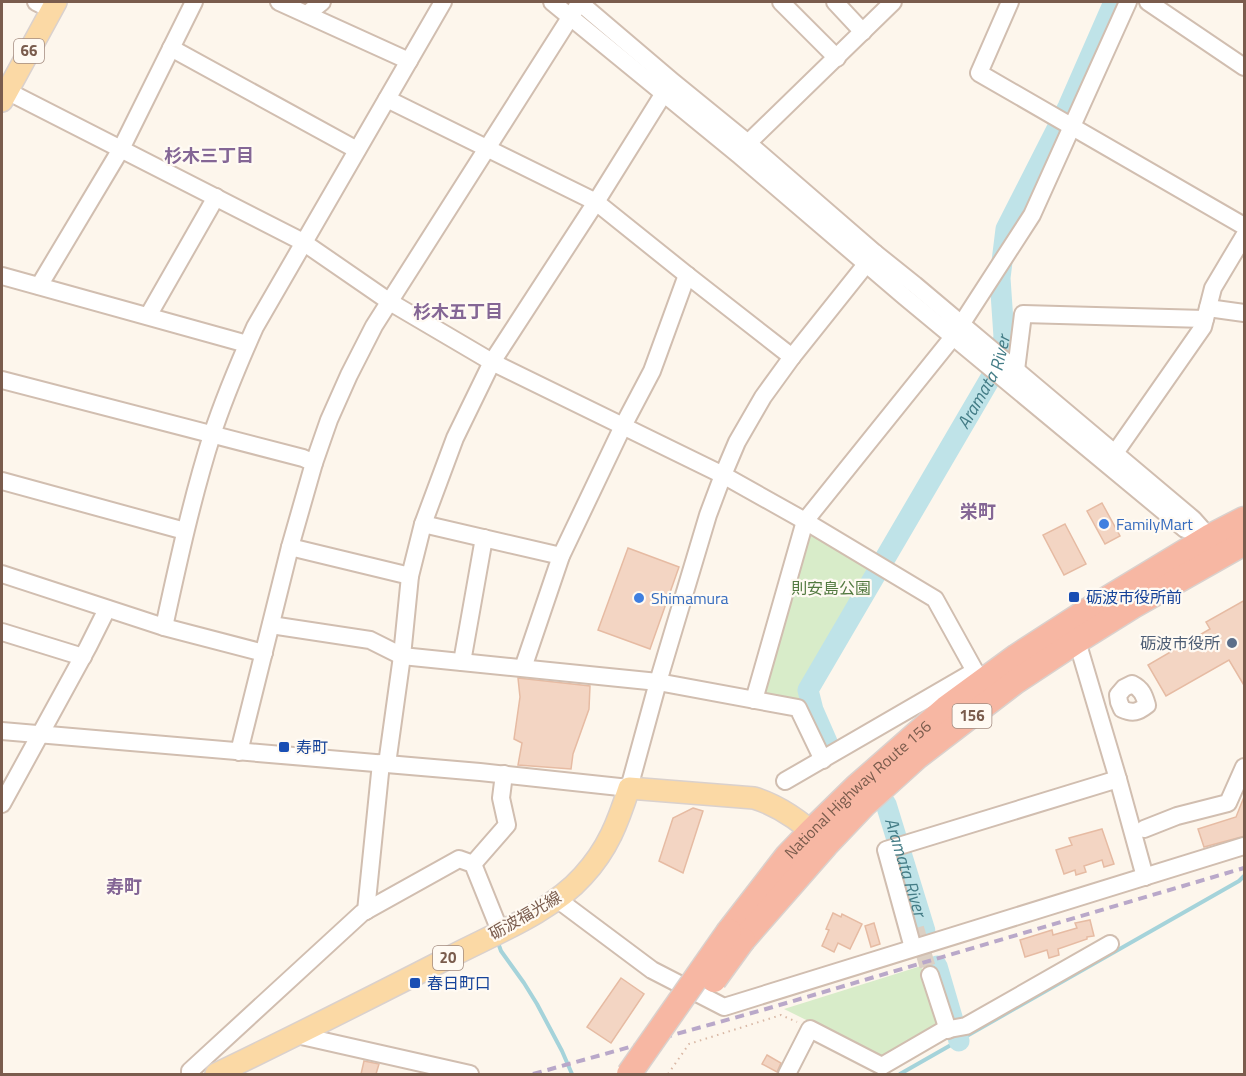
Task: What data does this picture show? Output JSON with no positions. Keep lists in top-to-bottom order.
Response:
{
  "streets": {
    "highway": ["156", "National Highway Route 156"],
    "main road": ["66", "砺波福光線", "20"]
  },
  "districts": [
    "杉木三丁目",
    "杉木五丁目",
    "栄町",
    "寿町"
  ],
  "water": ["Aramata River"],
  "parks": ["則安島公園"],
  "places": {
    "other": ["FamilyMart", "Shimamura", "砺波市役所"],
    "transit": ["砺波市役所前", "寿町", "春日町口"]
  }
}
